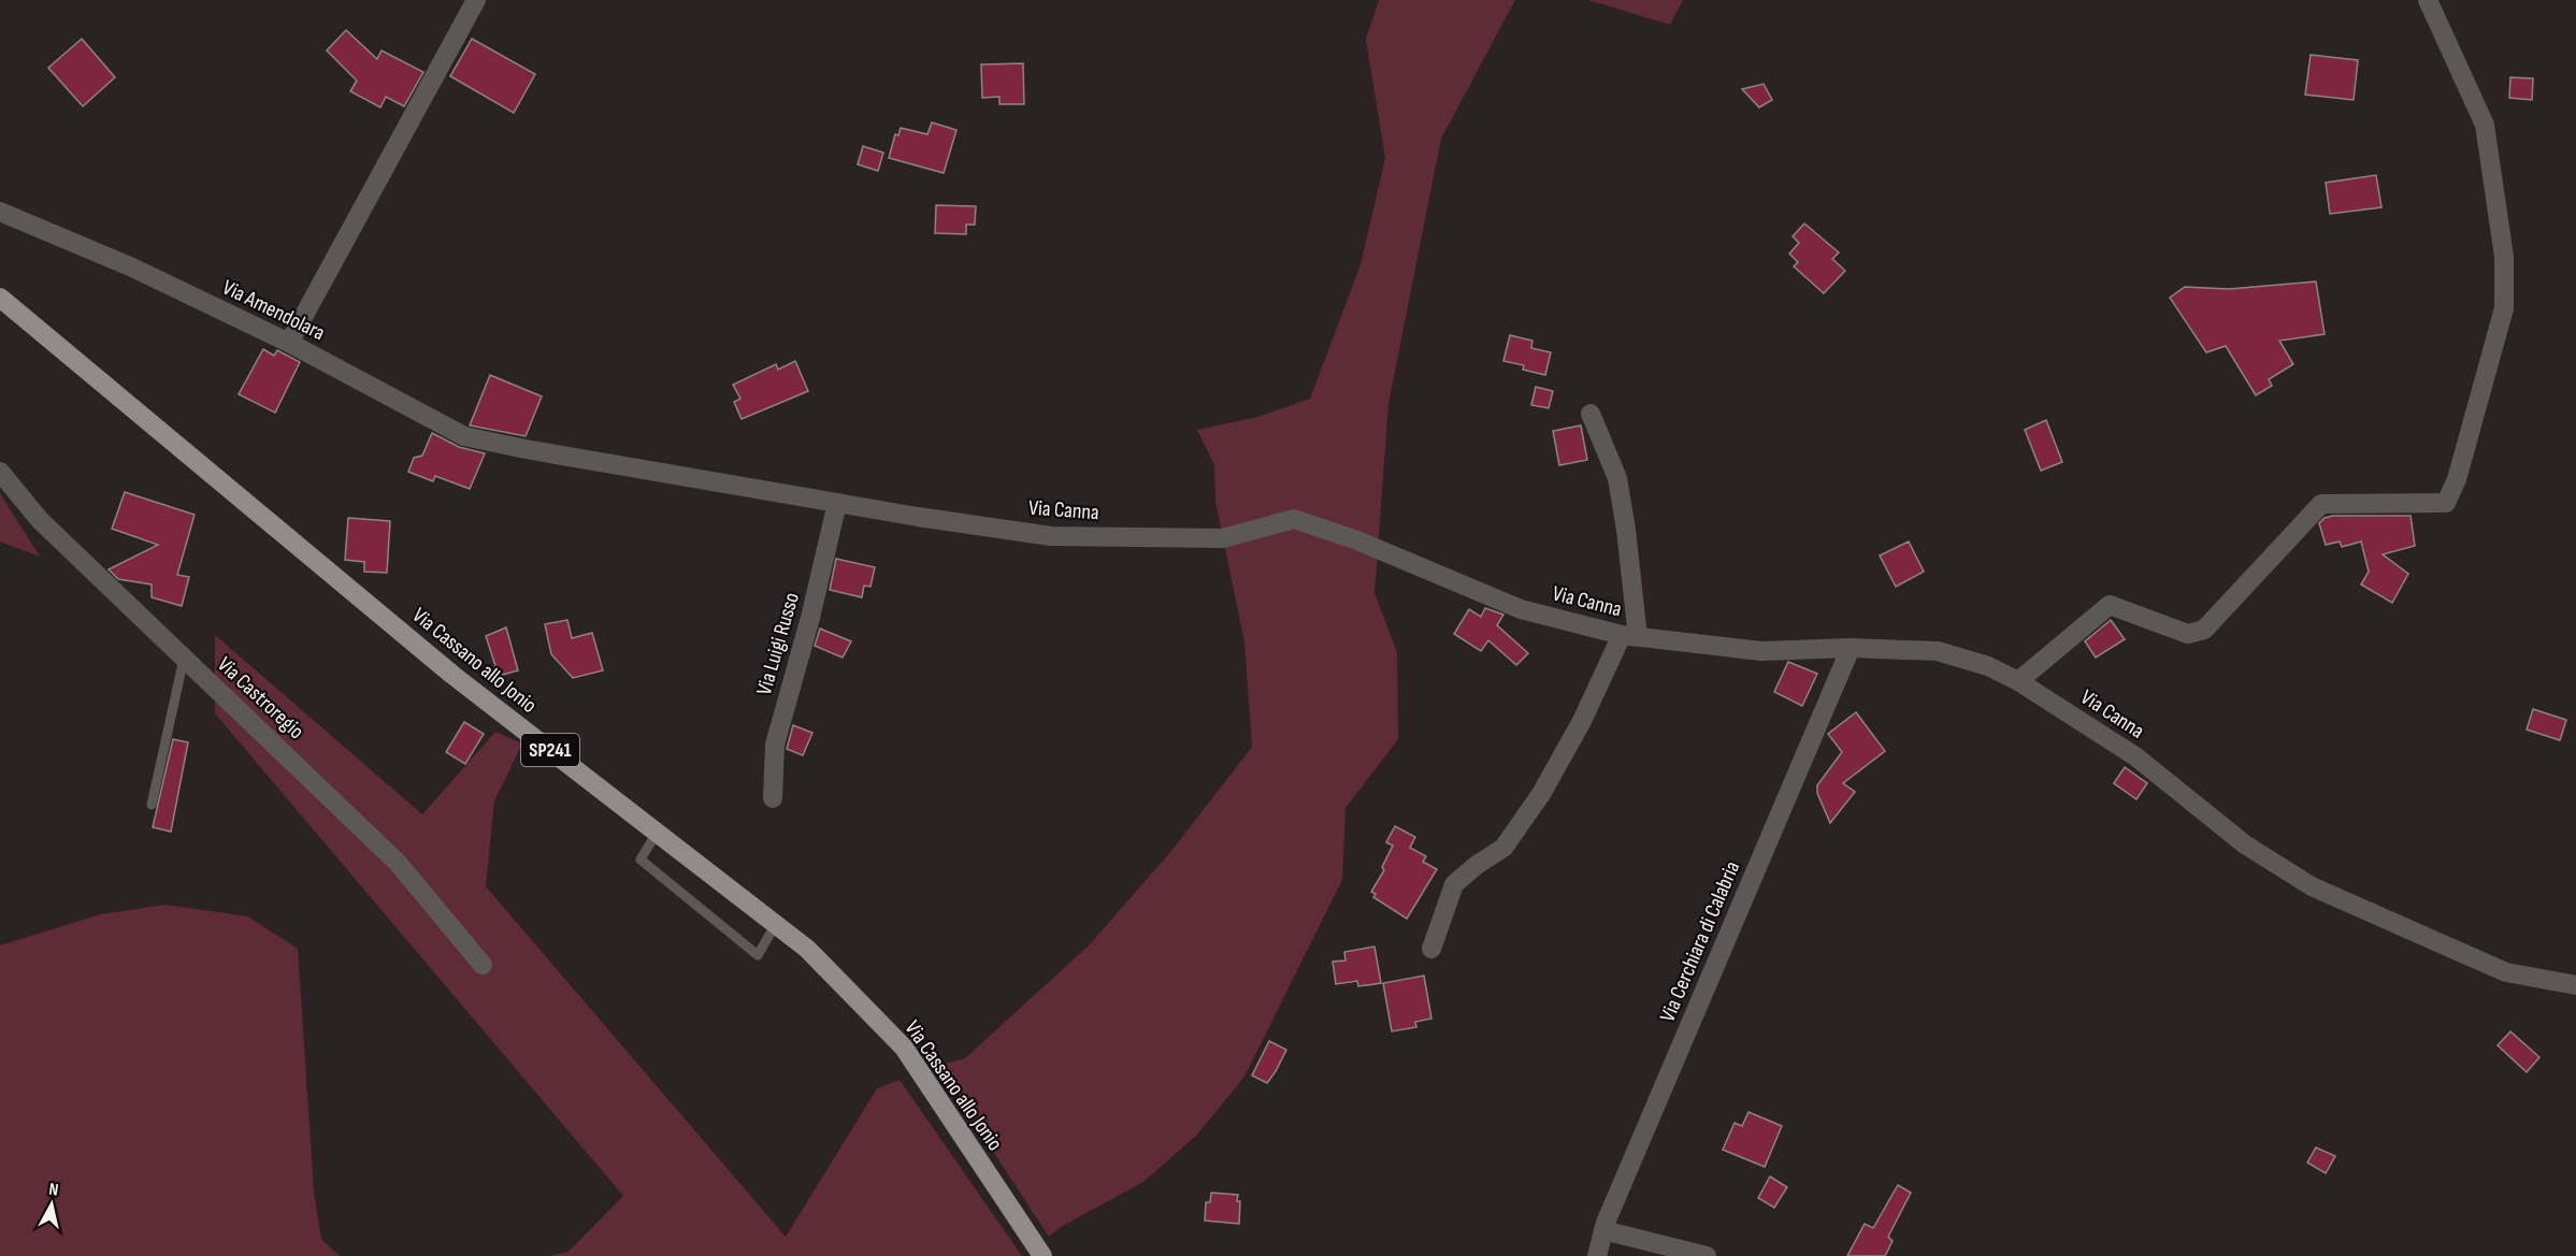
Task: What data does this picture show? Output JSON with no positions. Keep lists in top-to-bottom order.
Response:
{
  "streets": {
    "main road": ["Via Cassano allo Jonio", "SP241"],
    "street": [
      "Via Amendolara",
      "Via Canna",
      "Via Luigi Russo",
      "Via Castroregio",
      "Via Cerchiara di Calabria"
    ]
  },
  "crossings": [
    ["Via Amendolara", "Via Canna"],
    ["Via Canna", "Via Luigi Russo"],
    ["Via Canna", "Via Cerchiara di Calabria"]
  ],
  "north": "top"
}
